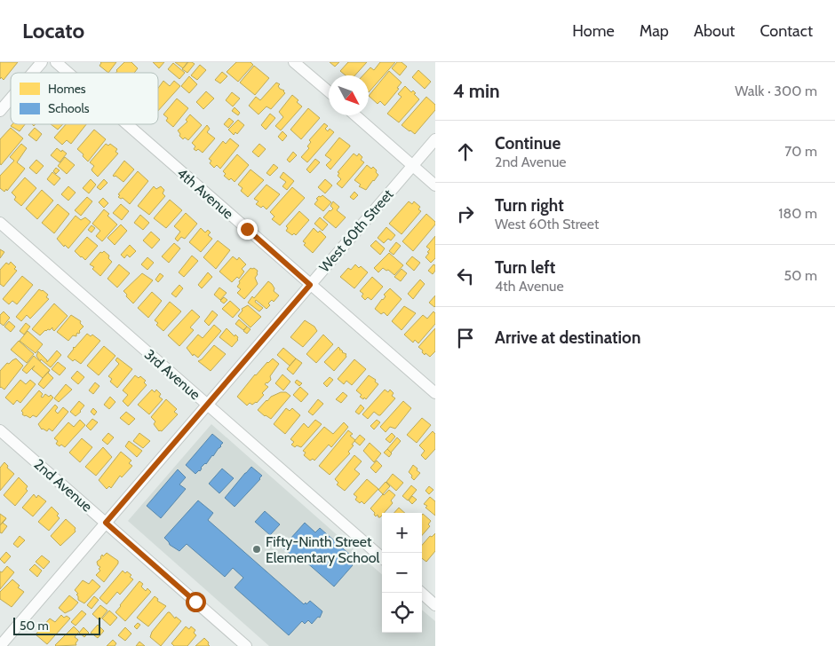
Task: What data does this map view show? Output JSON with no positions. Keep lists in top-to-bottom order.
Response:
{
  "streets": {
    "street": [
      "4th Avenue",
      "West 60th Street",
      "3rd Avenue",
      "2nd Avenue"
    ]
  },
  "crossings": [
    ["4th Avenue", "West 60th Street"],
    ["West 60th Street", "3rd Avenue"],
    ["West 60th Street", "2nd Avenue"]
  ],
  "places": ["Fifty-Ninth Street Elementary School"],
  "legend": ["Homes", "Schools"],
  "scale_bar": "50 m",
  "north": "bottom right",
  "page": {
    "header": "Locato",
    "nav": [
      "Home",
      "Map",
      "About",
      "Contact"
    ],
    "heading": ["4 min", "Walk · 300 m"],
    "list": [
      ["Continue", "2nd Avenue", "70 m"],
      ["Turn right", "West 60th Street", "180 m"],
      ["Turn left", "4th Avenue", "50 m"],
      "Arrive at destination"
    ],
    "map_buttons": ["+", "−"],
    "scale": "50 m"
  }
}
